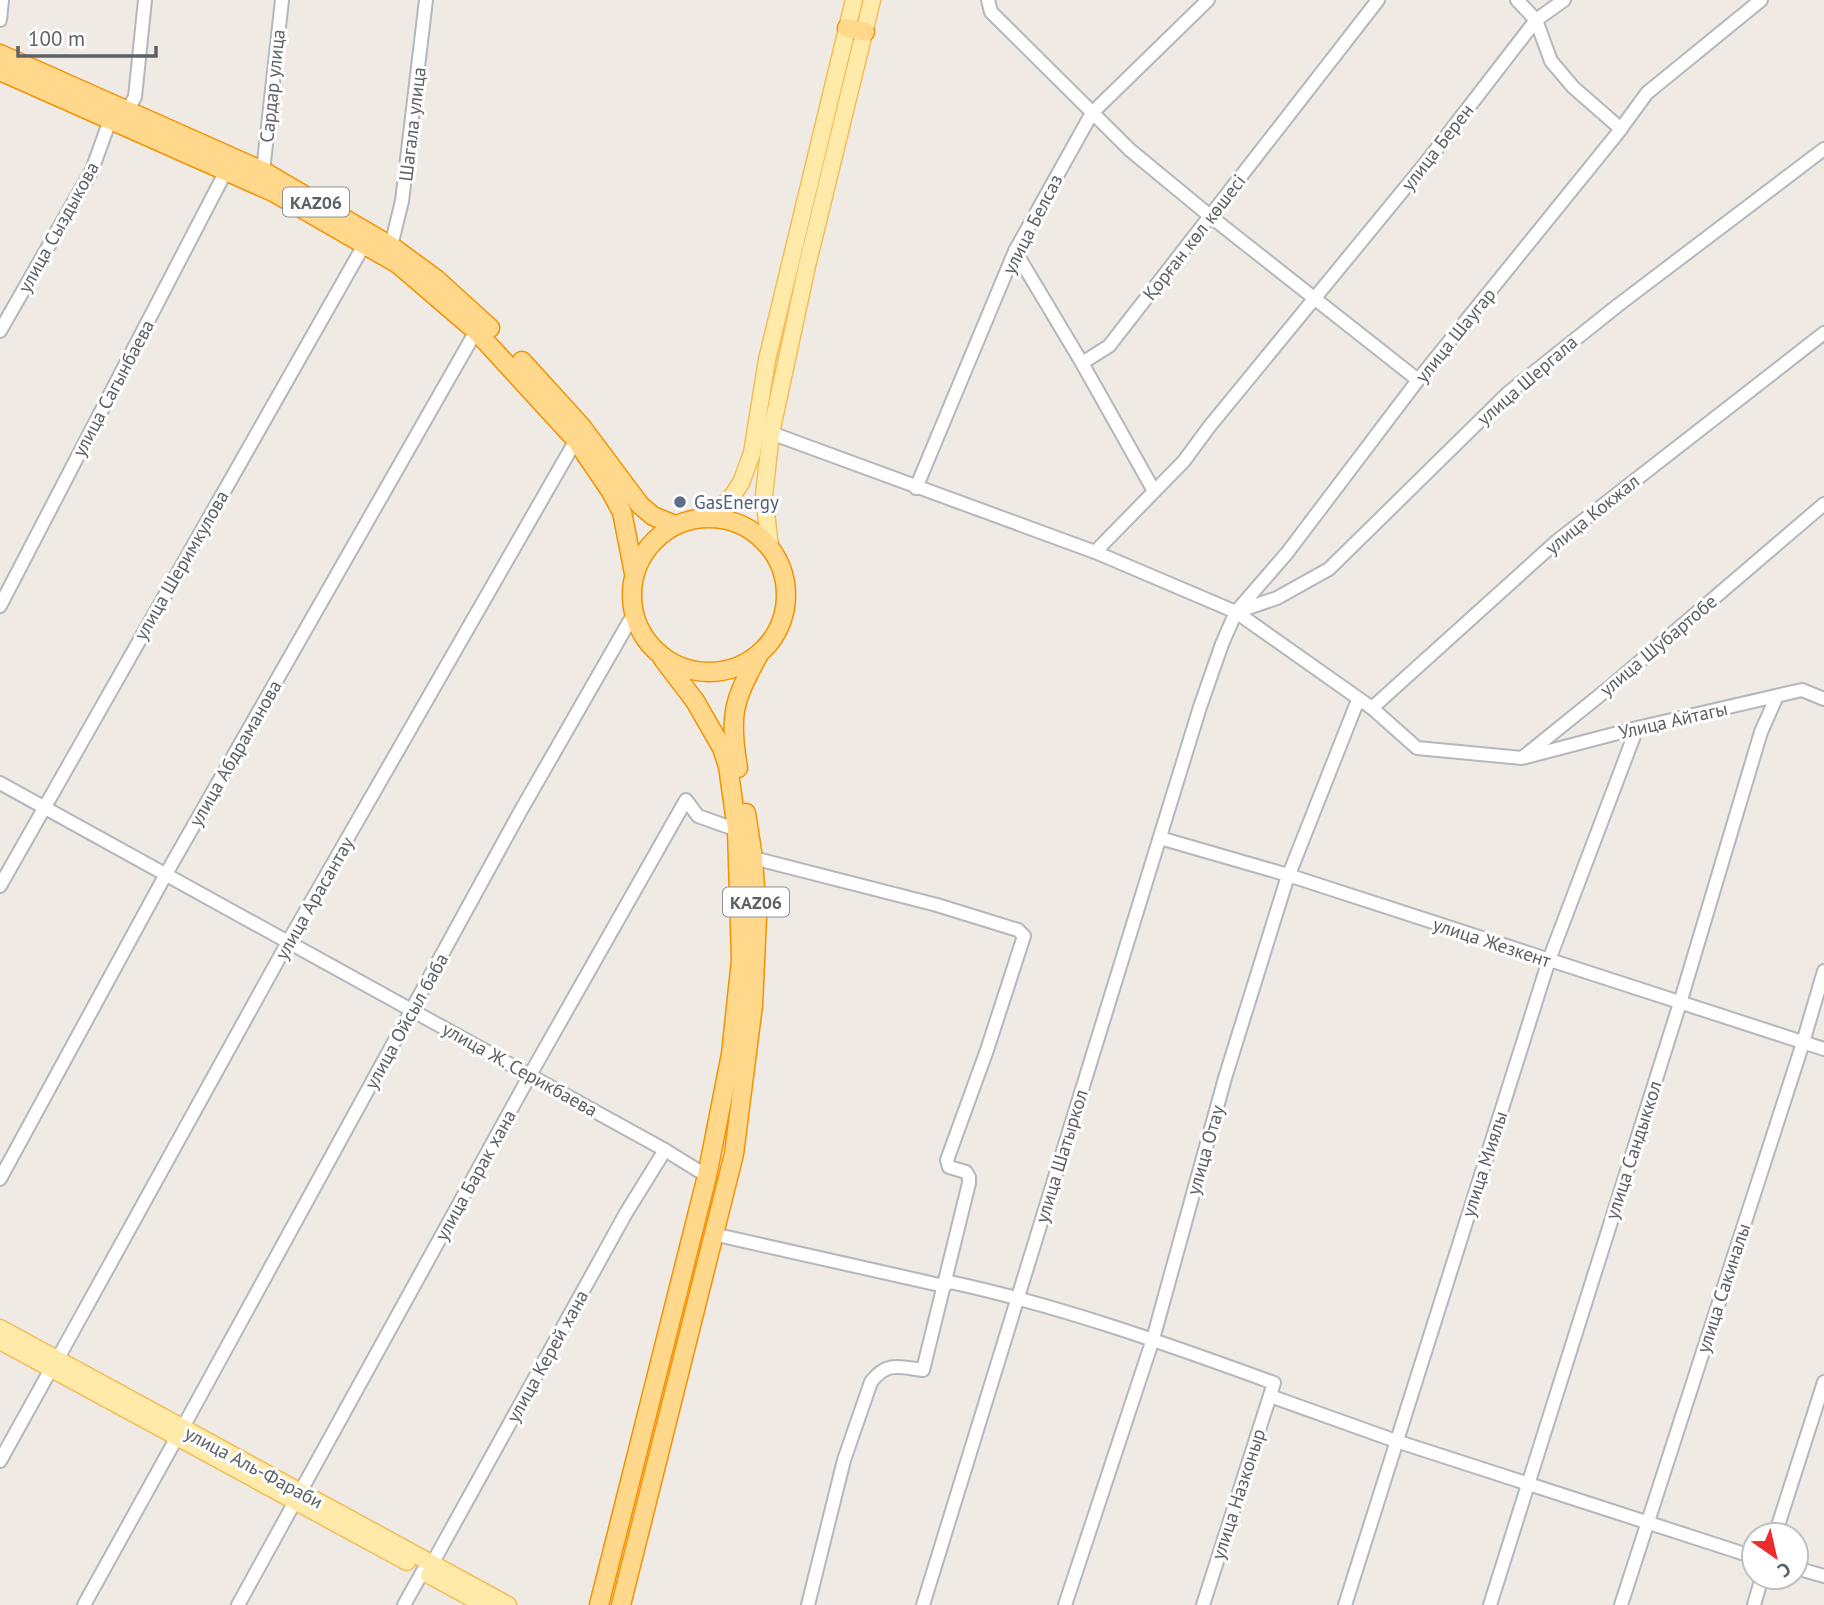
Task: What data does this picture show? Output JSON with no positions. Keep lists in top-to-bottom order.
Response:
{
  "streets": {
    "highway": ["KАZ06"],
    "main road": ["улица Аль-Фараби"],
    "street": [
      "Сардар улица",
      "Шагала улица",
      "улица Берен",
      "улица Белсаз",
      "улица Сыздыкова",
      "Қорған көл көшесі",
      "улица Шаугар",
      "улица Шергала",
      "улица Сагынбаева",
      "улица Кокжал",
      "улица Шеримкулова",
      "улица Шубартобе",
      "Улица Айтагы",
      "улица Абдраманова",
      "улица Арасантау",
      "улица Жезкент",
      "улица Ойсыл баба",
      "улица Ж. Серикбаева",
      "улица Отау",
      "улица Сандыккол",
      "улица Шатыркол",
      "улица Миялы",
      "улица Барак хана",
      "улица Сакиналы",
      "улица Керей хана",
      "улица Назконыр"
    ]
  },
  "crossings": [
    ["Сардар улица", "KАZ06"],
    ["Шагала улица", "KАZ06"],
    ["KАZ06", "улица Сыздыкова"],
    ["KАZ06", "улица Сагынбаева"],
    ["KАZ06", "улица Шеримкулова"],
    ["KАZ06", "улица Абдраманова"],
    ["KАZ06", "улица Арасантау"],
    ["KАZ06", "улица Ойсыл баба"],
    ["KАZ06", "улица Ж. Серикбаева"],
    ["KАZ06", "улица Барак хана"],
    ["улица Шаугар", "улица Шергала"],
    ["улица Шаугар", "улица Шатыркол"],
    ["улица Шеримкулова", "улица Ж. Серикбаева"],
    ["улица Шубартобе", "Улица Айтагы"],
    ["Улица Айтагы", "улица Сандыккол"],
    ["Улица Айтагы", "улица Миялы"],
    ["улица Абдраманова", "улица Ж. Серикбаева"],
    ["улица Арасантау", "улица Ж. Серикбаева"],
    ["улица Арасантау", "улица Аль-Фараби"],
    ["улица Жезкент", "улица Отау"],
    ["улица Жезкент", "улица Сандыккол"],
    ["улица Жезкент", "улица Шатыркол"],
    ["улица Жезкент", "улица Миялы"],
    ["улица Жезкент", "улица Сакиналы"],
    ["улица Ойсыл баба", "улица Ж. Серикбаева"],
    ["улица Ойсыл баба", "улица Аль-Фараби"],
    ["улица Ж. Серикбаева", "улица Барак хана"],
    ["улица Ж. Серикбаева", "улица Керей хана"],
    ["улица Отау", "улица Назконыр"],
    ["улица Барак хана", "улица Аль-Фараби"],
    ["улица Керей хана", "улица Аль-Фараби"]
  ],
  "places": ["GasEnergy"],
  "scale_bar": "100 m",
  "north": "bottom right"
}
